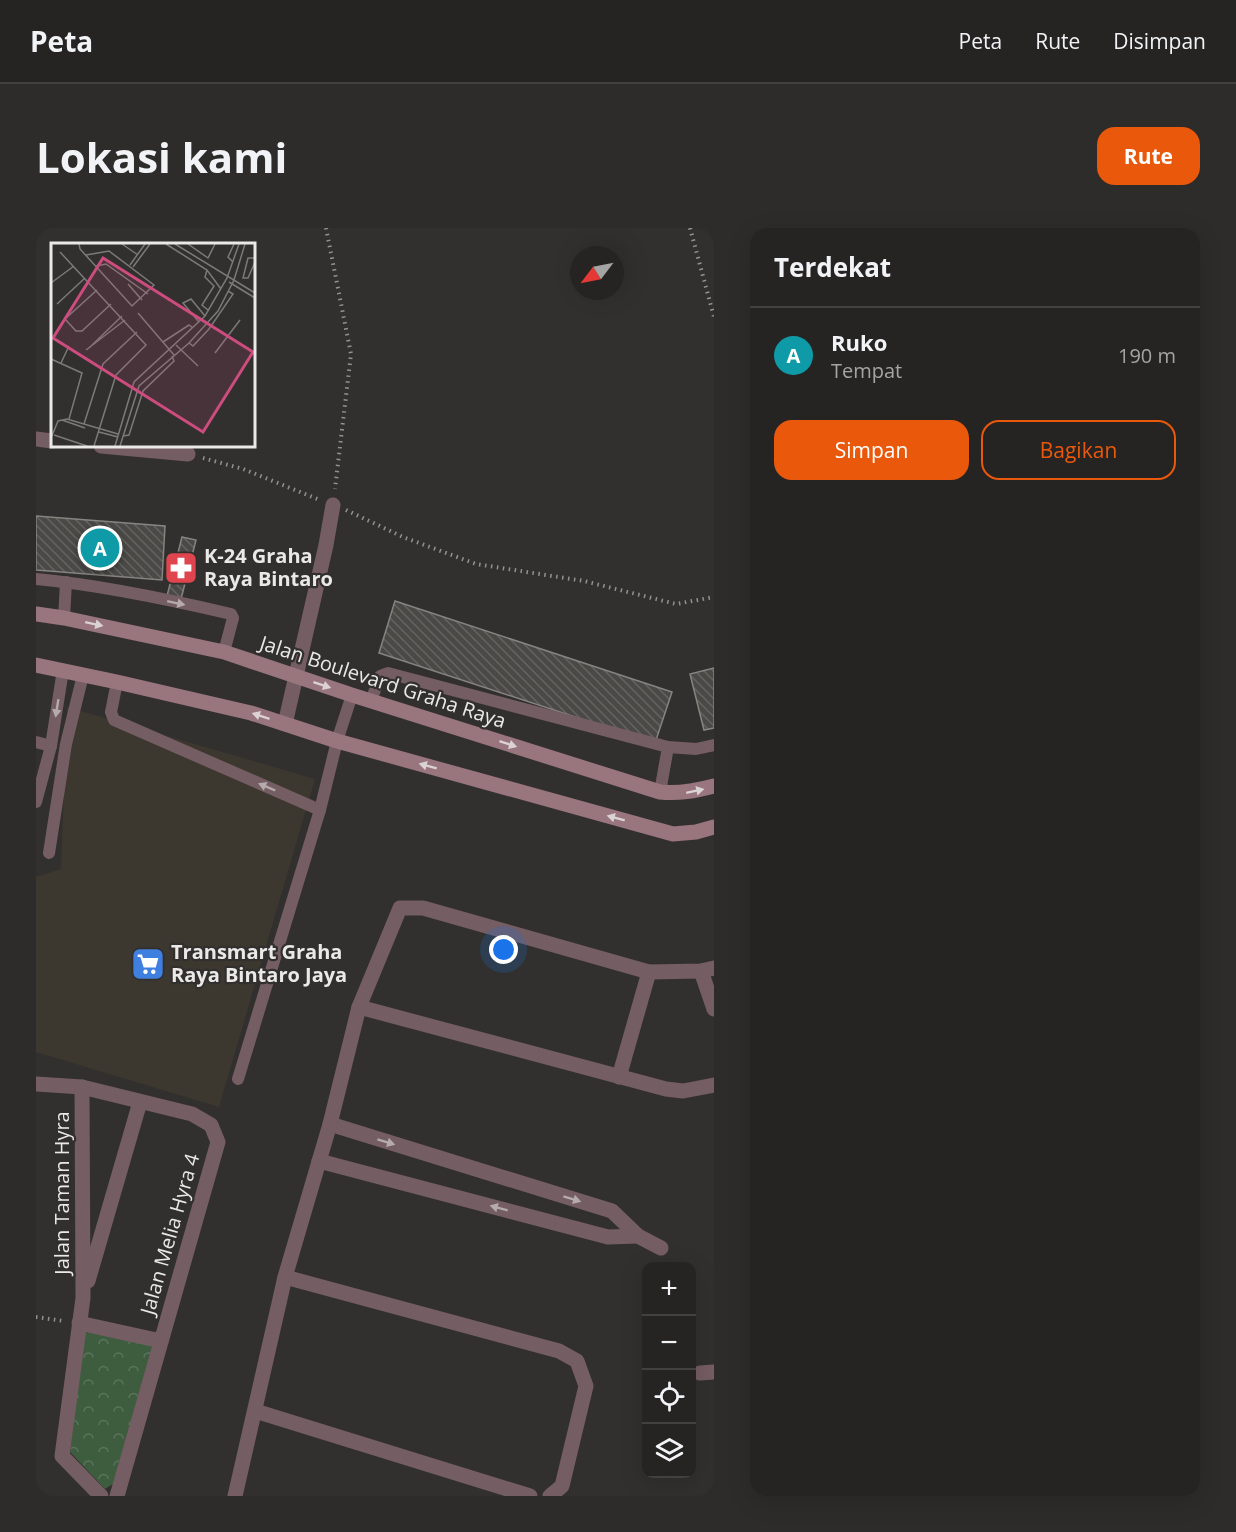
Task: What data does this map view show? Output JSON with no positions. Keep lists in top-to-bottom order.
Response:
{
  "streets": {
    "main road": ["Jalan Boulevard Graha Raya"],
    "street": ["Jalan Taman Hyra", "Jalan Melia Hyra 4"]
  },
  "crossings": [
    ["Jalan Taman Hyra", "Jalan Melia Hyra 4"]
  ],
  "places": {
    "pharmacy": ["K-24 Graha Raya Bintaro"],
    "supermarket": ["Transmart Graha Raya Bintaro Jaya"]
  },
  "north": "bottom left",
  "page": {
    "header": "Peta",
    "nav": ["Peta", "Rute", "Disimpan"],
    "buttons": [
      "Rute",
      ["Simpan", "Bagikan"]
    ],
    "title": "Lokasi kami",
    "heading": "Terdekat",
    "list": [
      {
        "mark": "A",
        "name": "Ruko",
        "note": "Tempat",
        "value": "190 m"
      }
    ],
    "pins": "A",
    "map_buttons": ["+", "−"]
  }
}
